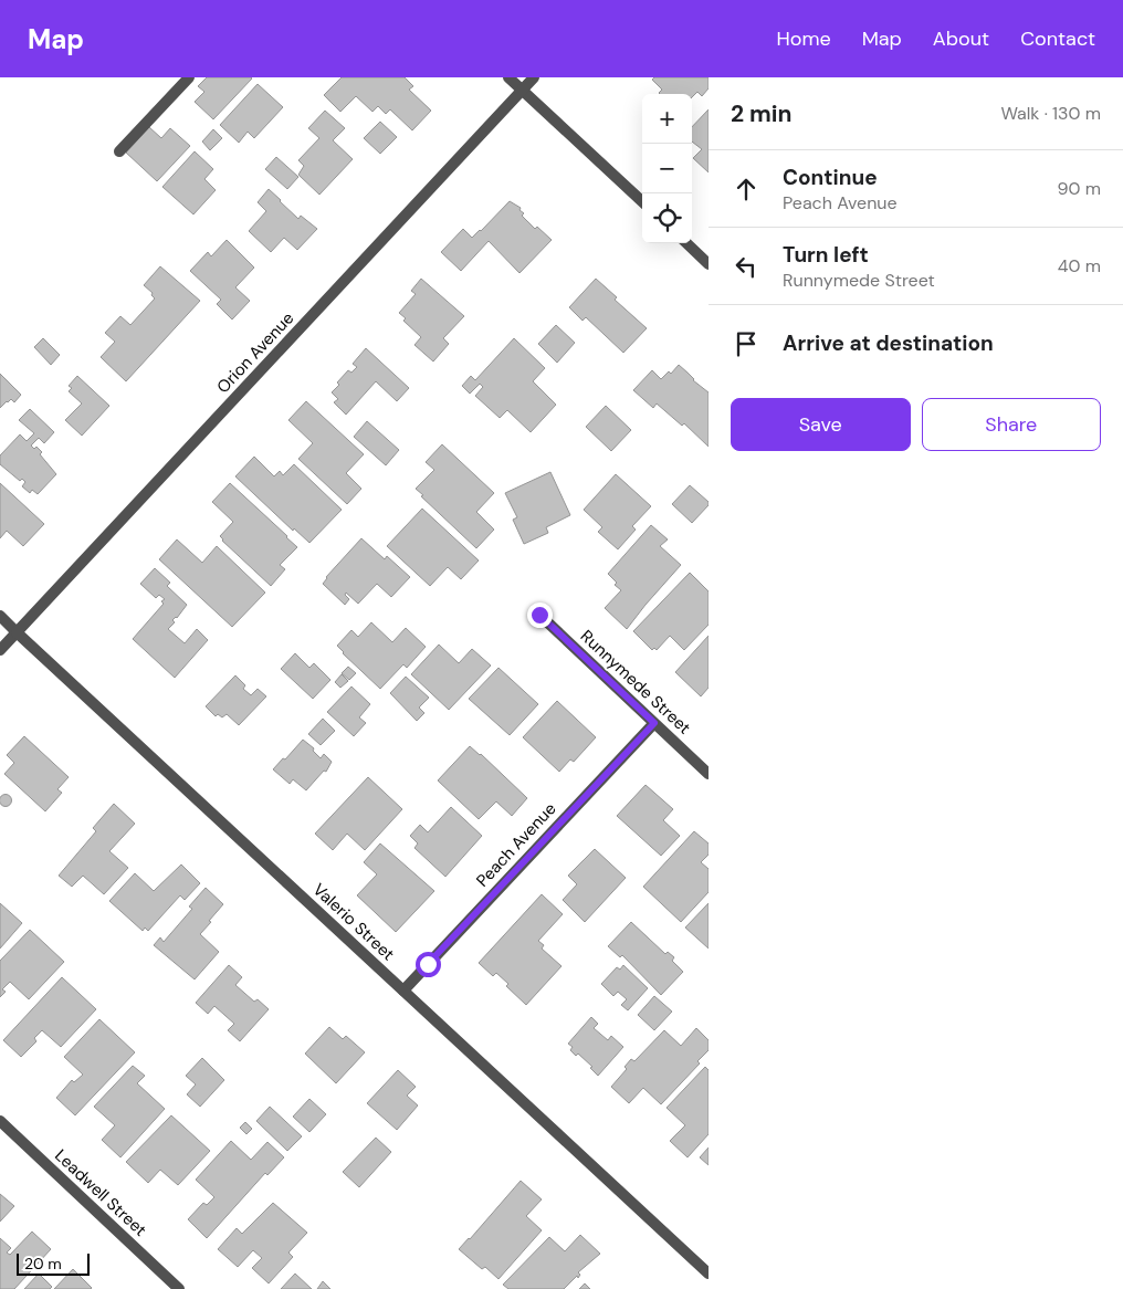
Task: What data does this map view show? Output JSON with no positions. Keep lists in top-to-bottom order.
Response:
{
  "streets": {
    "street": [
      "Orion Avenue",
      "Runnymede Street",
      "Peach Avenue",
      "Valerio Street",
      "Leadwell Street"
    ]
  },
  "crossings": [
    ["Orion Avenue", "Valerio Street"],
    ["Runnymede Street", "Peach Avenue"],
    ["Peach Avenue", "Valerio Street"]
  ],
  "scale_bar": "20 m",
  "page": {
    "header": "Map",
    "nav": [
      "Home",
      "Map",
      "About",
      "Contact"
    ],
    "heading": ["2 min", "Walk · 130 m"],
    "map_buttons": ["+", "−"],
    "list": [
      ["Continue", "Peach Avenue", "90 m"],
      ["Turn left", "Runnymede Street", "40 m"],
      "Arrive at destination"
    ],
    "buttons": ["Save", "Share"],
    "scale": "20 m"
  }
}
